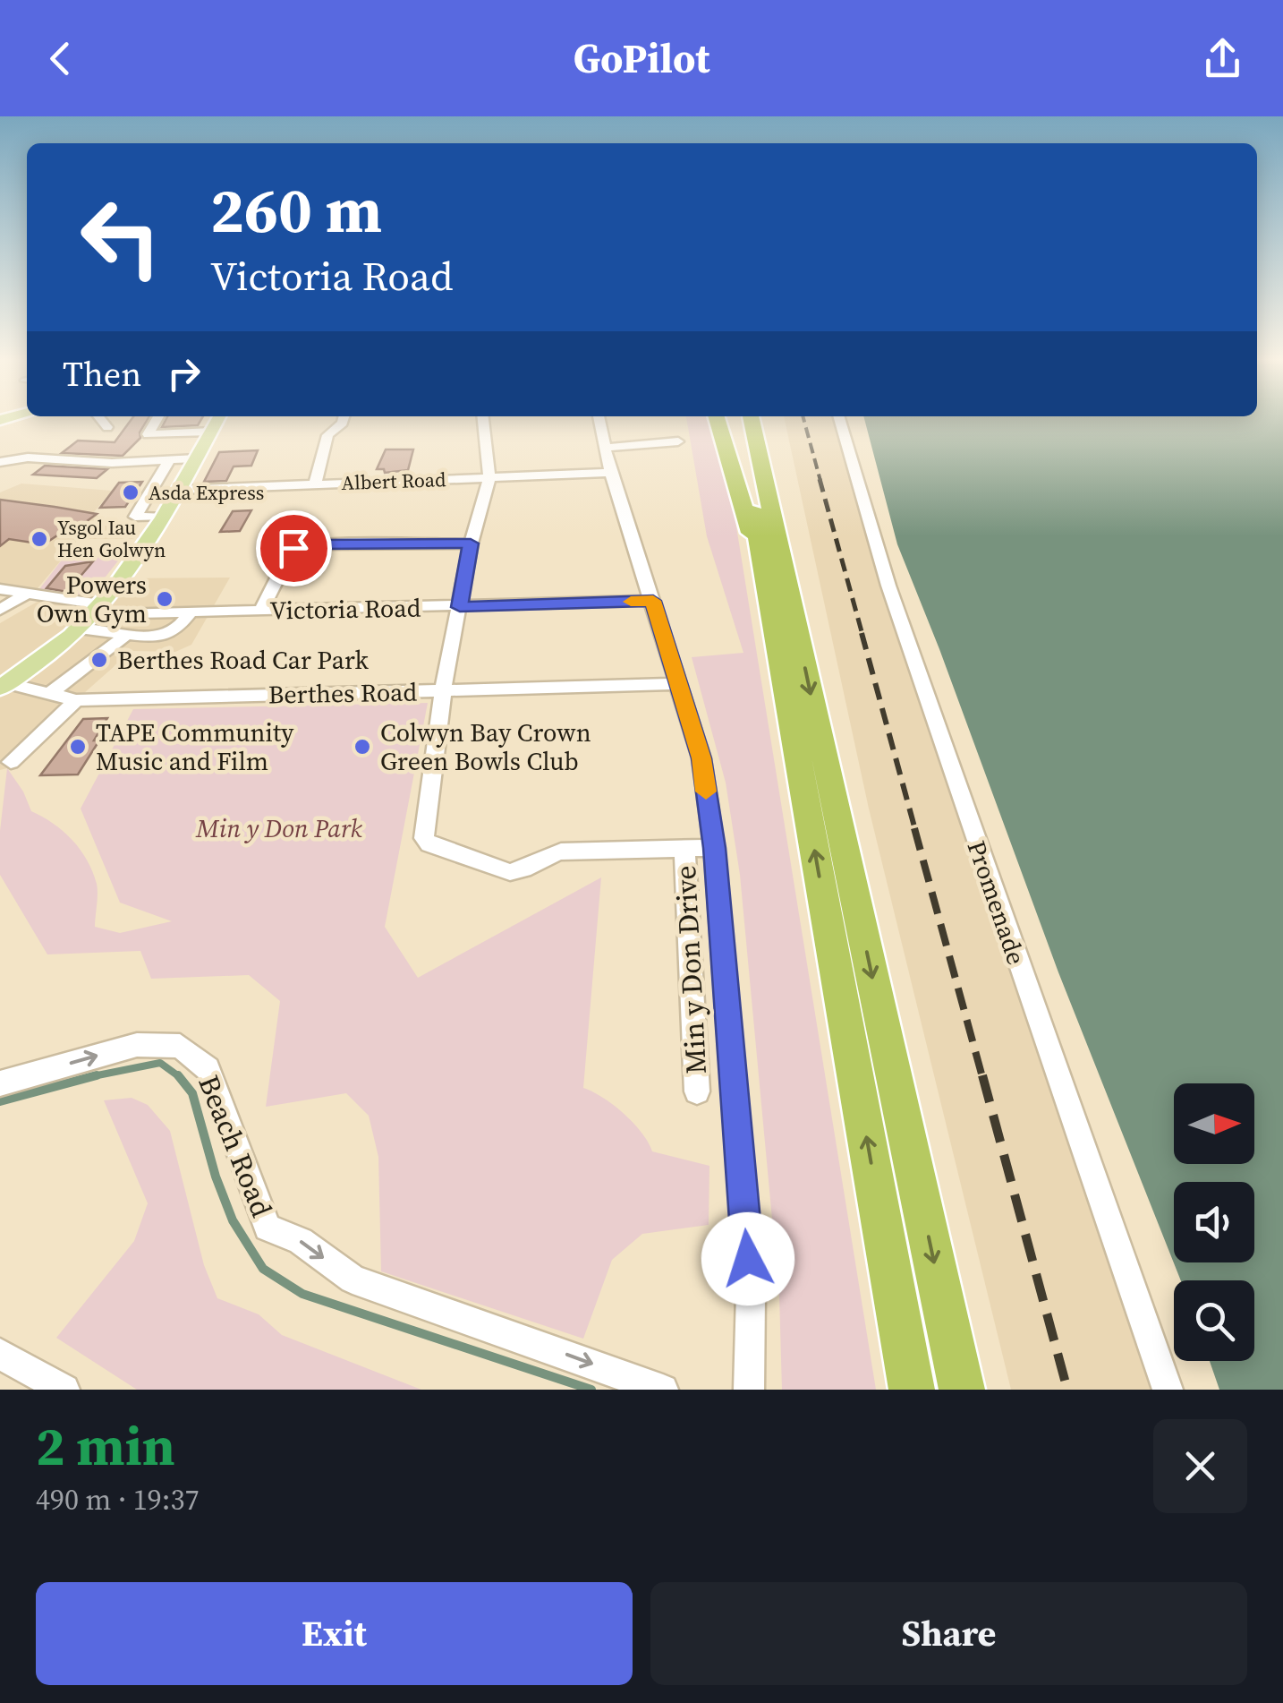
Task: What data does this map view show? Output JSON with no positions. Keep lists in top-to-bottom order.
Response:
{
  "streets": {
    "street": [
      "Albert Road",
      "Victoria Road",
      "Berthes Road",
      "Promenade",
      "Min y Don Drive",
      "Beach Road"
    ]
  },
  "one_way": ["Beach Road"],
  "parks": ["Min y Don Park"],
  "places": [
    "Asda Express",
    "Ysgol Iau Hen Golwyn",
    "Powers Own Gym",
    "Berthes Road Car Park",
    "TAPE Community Music and Film",
    "Colwyn Bay Crown Green Bowls Club"
  ],
  "north": "right",
  "page": {
    "header": "GoPilot",
    "turn": ["260 m", "Victoria Road"],
    "then": "Then",
    "heading": ["2 min", "490 m · 19:37"],
    "buttons": ["Exit", "Share"]
  }
}
